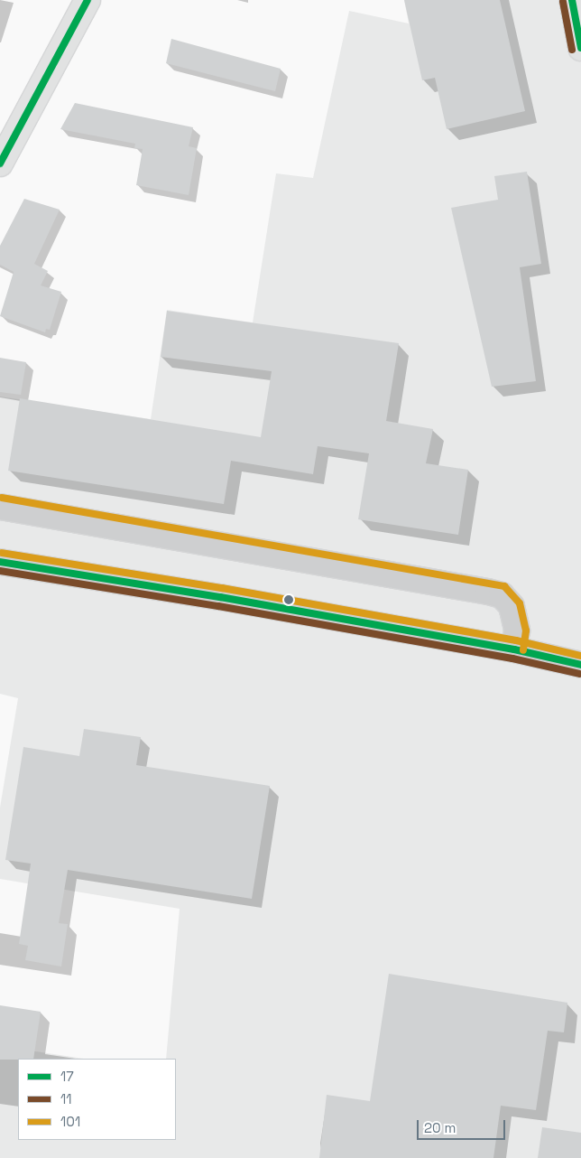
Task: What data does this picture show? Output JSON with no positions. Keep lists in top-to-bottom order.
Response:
{
  "lines": ["transit line 17", "transit line 11", "transit line 101"],
  "legend": ["17", "11", "101"],
  "scale_bar": "20 m"
}
